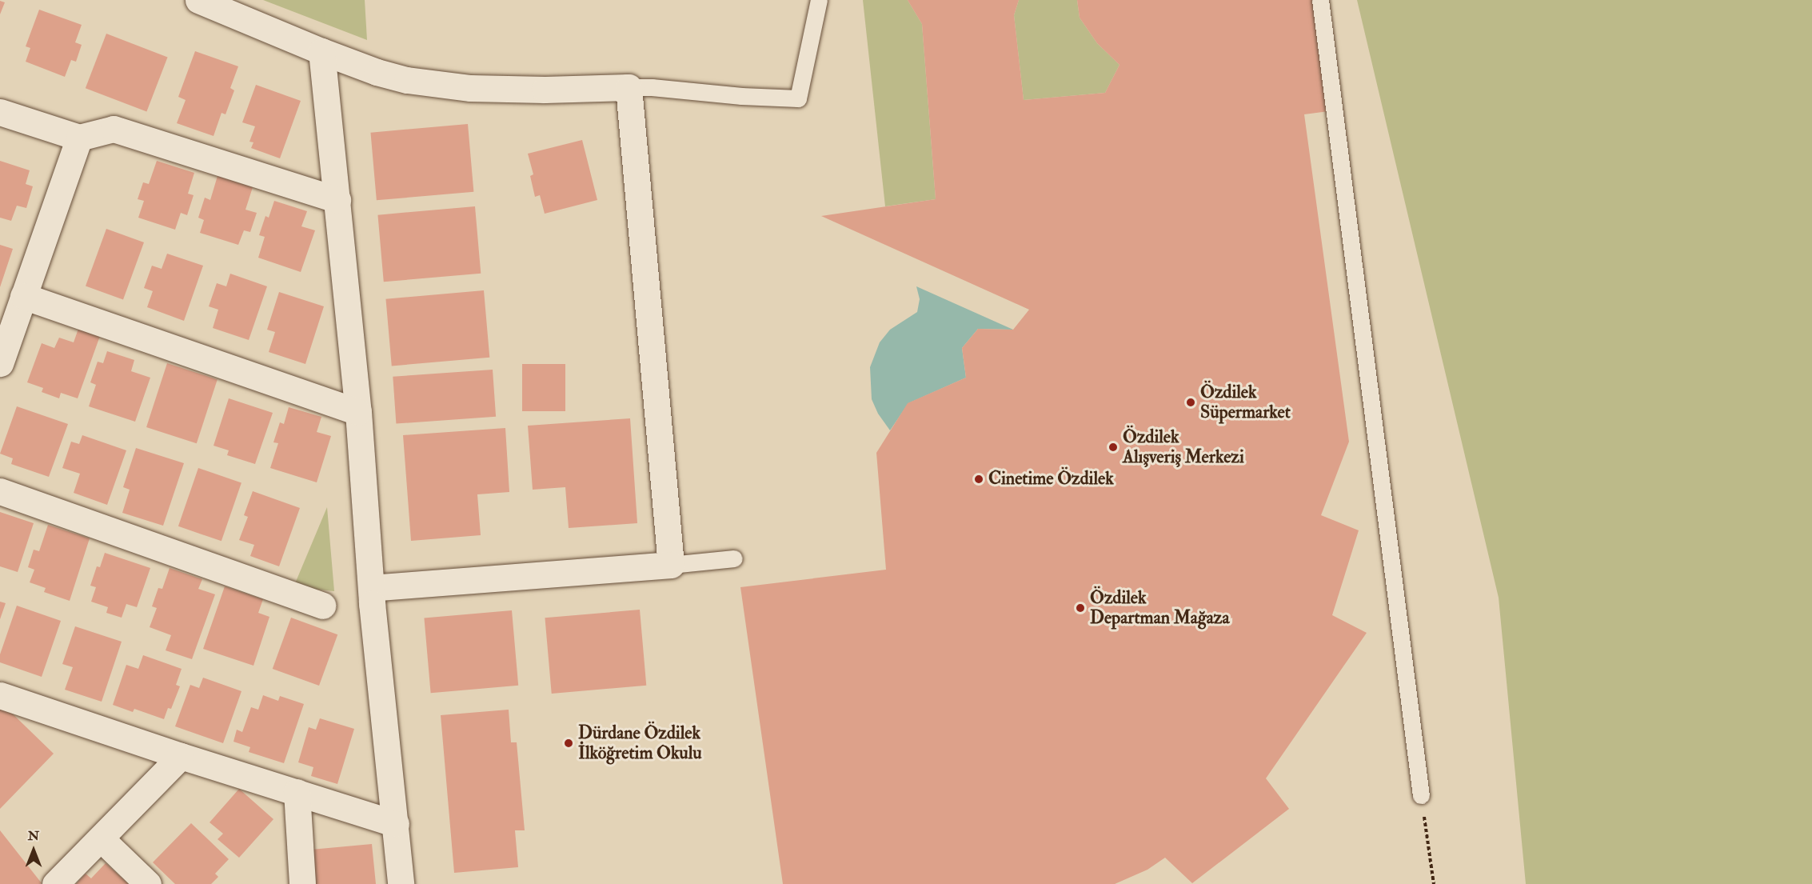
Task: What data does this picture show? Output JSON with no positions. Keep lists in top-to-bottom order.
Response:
{
  "places": [
    "Özdilek Süpermarket",
    "Özdilek Alışveriş Merkezi",
    "Cinetime Özdilek",
    "Özdilek Departman Mağaza",
    "Dürdane Özdilek İlköğretim Okulu"
  ],
  "north": "top"
}
